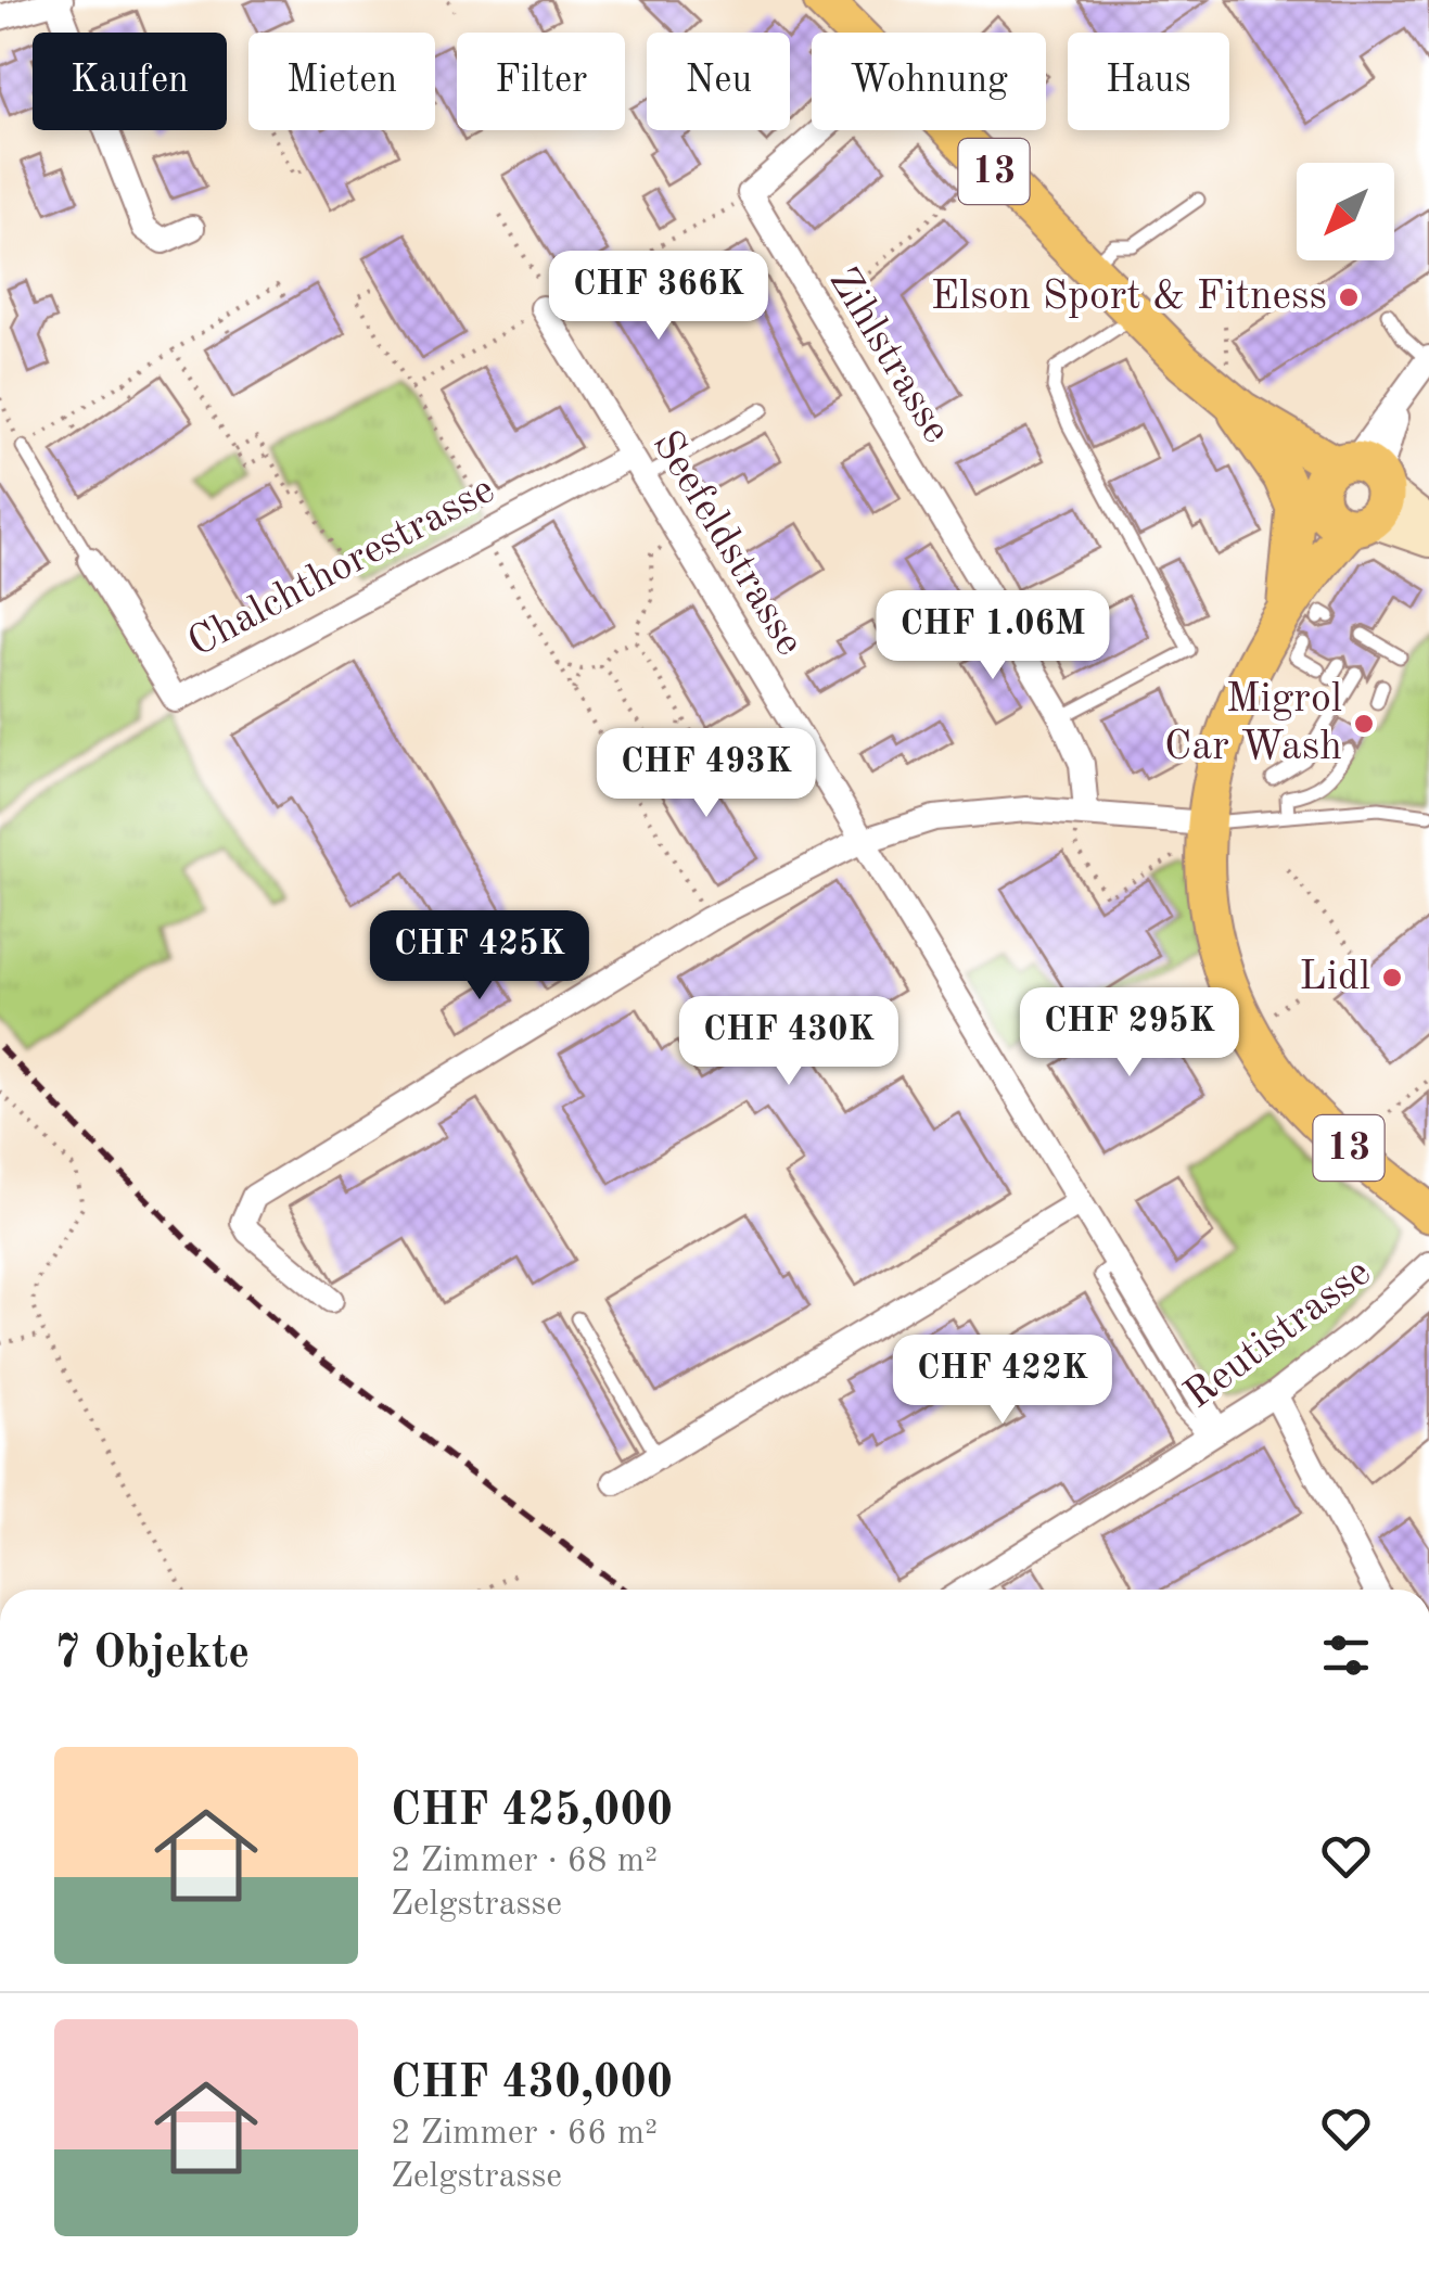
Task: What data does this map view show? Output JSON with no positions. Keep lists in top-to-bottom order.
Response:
{
  "streets": {
    "main road": ["13"],
    "street": [
      "Zihlstrasse",
      "Seefeldstrasse",
      "Chalchthorestrasse",
      "Reutistrasse"
    ]
  },
  "crossings": [
    ["Seefeldstrasse", "Chalchthorestrasse"],
    ["Seefeldstrasse", "Reutistrasse"]
  ],
  "places": ["Elson Sport & Fitness", "Migrol Car Wash", "Lidl"],
  "north": "bottom left",
  "page": {
    "chip": [
      "Kaufen",
      "Mieten",
      "Filter",
      "Neu",
      "Wohnung",
      "Haus"
    ],
    "price": [
      "CHF 366K",
      "CHF 1.06M",
      "CHF 493K",
      "CHF 425K",
      "CHF 295K",
      "CHF 430K",
      "CHF 422K"
    ],
    "heading": "7 Objekte",
    "list": [
      {
        "name": "CHF 425,000",
        "note": "2 Zimmer · 68 m² · Zelgstrasse"
      },
      {
        "name": "CHF 430,000",
        "note": "2 Zimmer · 66 m² · Zelgstrasse"
      }
    ]
  }
}
